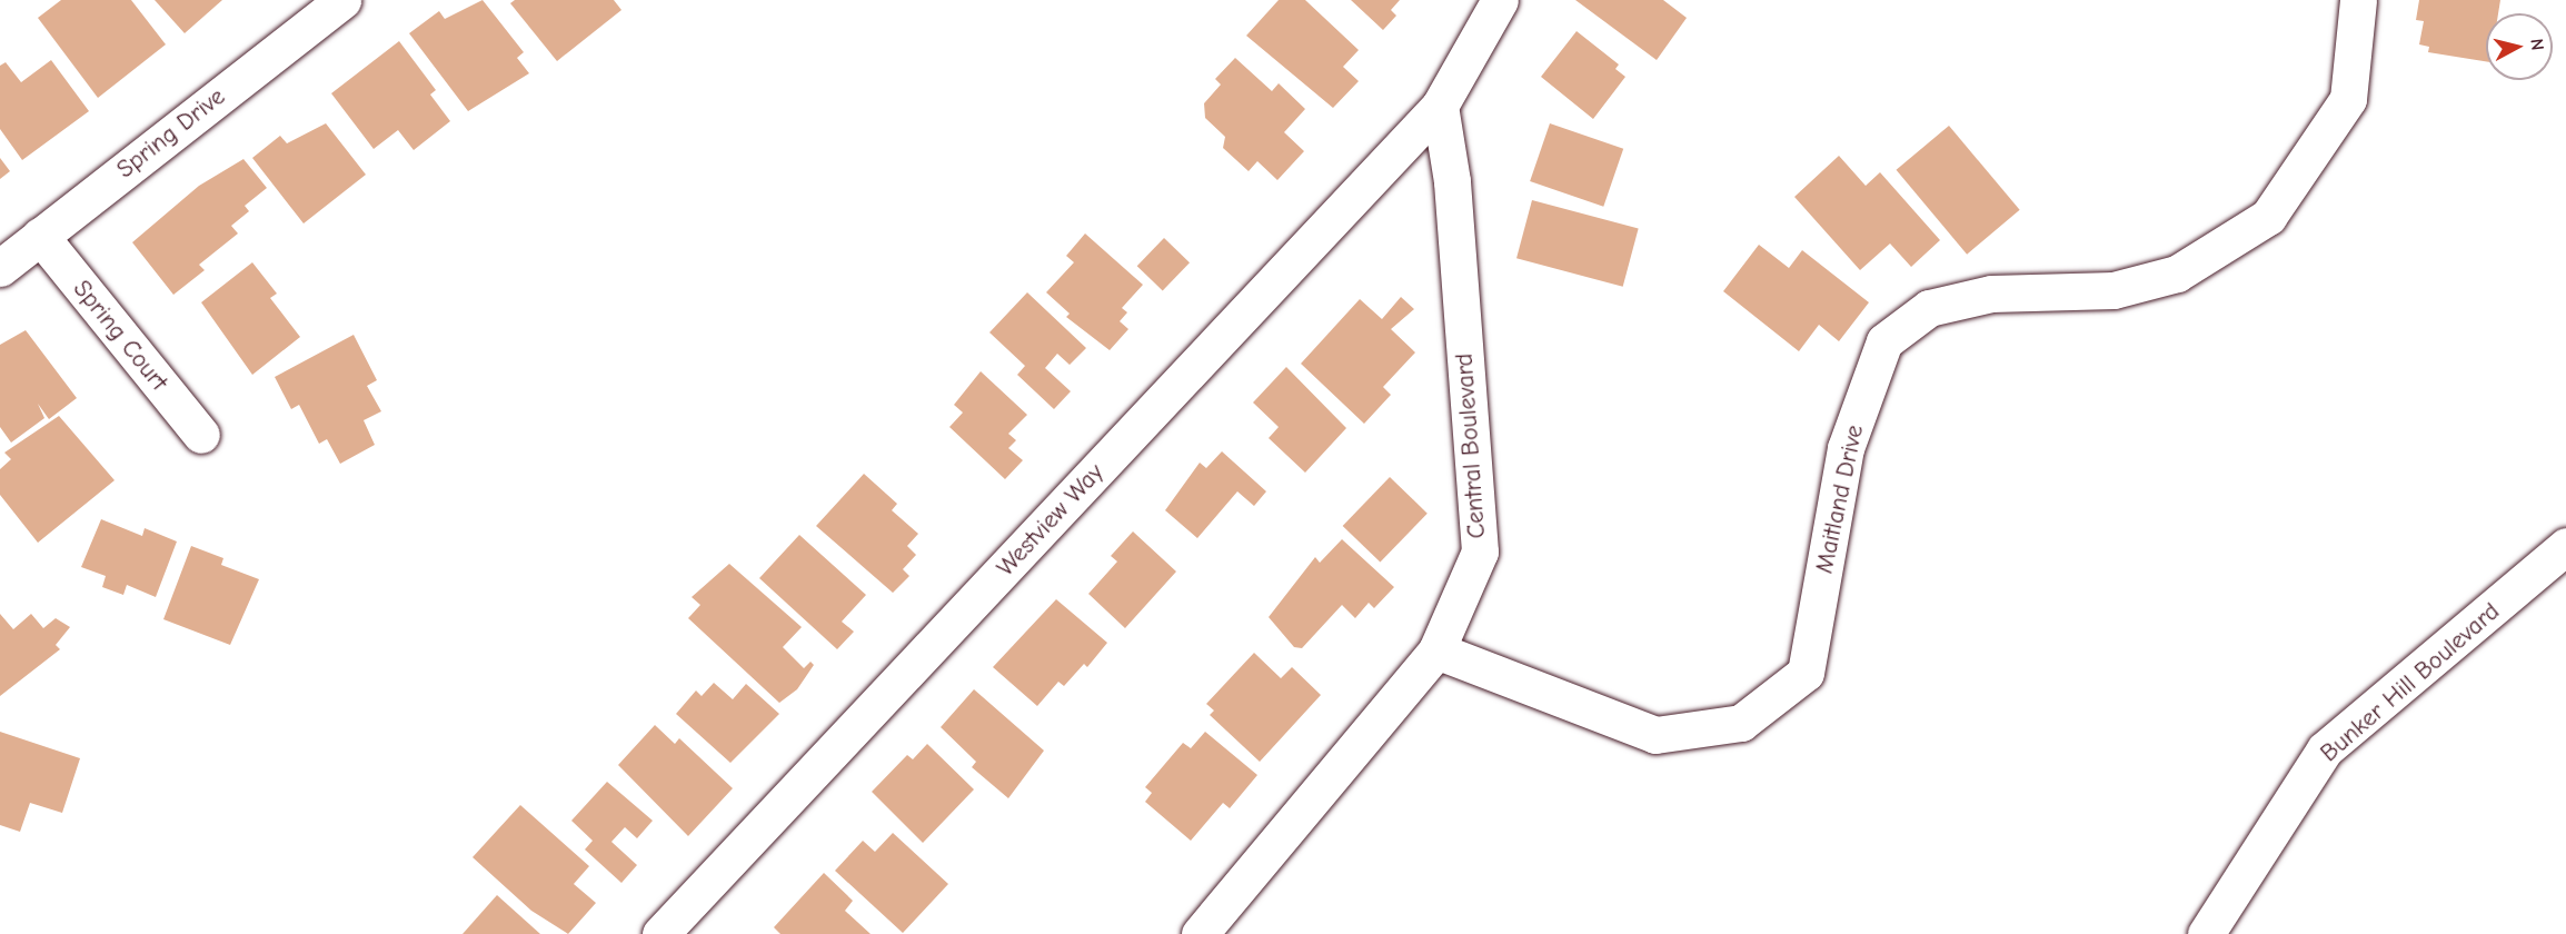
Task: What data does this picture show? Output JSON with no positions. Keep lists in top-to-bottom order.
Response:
{
  "streets": {
    "street": [
      "Spring Drive",
      "Spring Court",
      "Central Boulevard",
      "Maitland Drive",
      "Westview Way",
      "Bunker Hill Boulevard"
    ]
  },
  "crossings": [
    ["Spring Drive", "Spring Court"],
    ["Central Boulevard", "Maitland Drive"],
    ["Central Boulevard", "Westview Way"]
  ],
  "north": "right"
}
